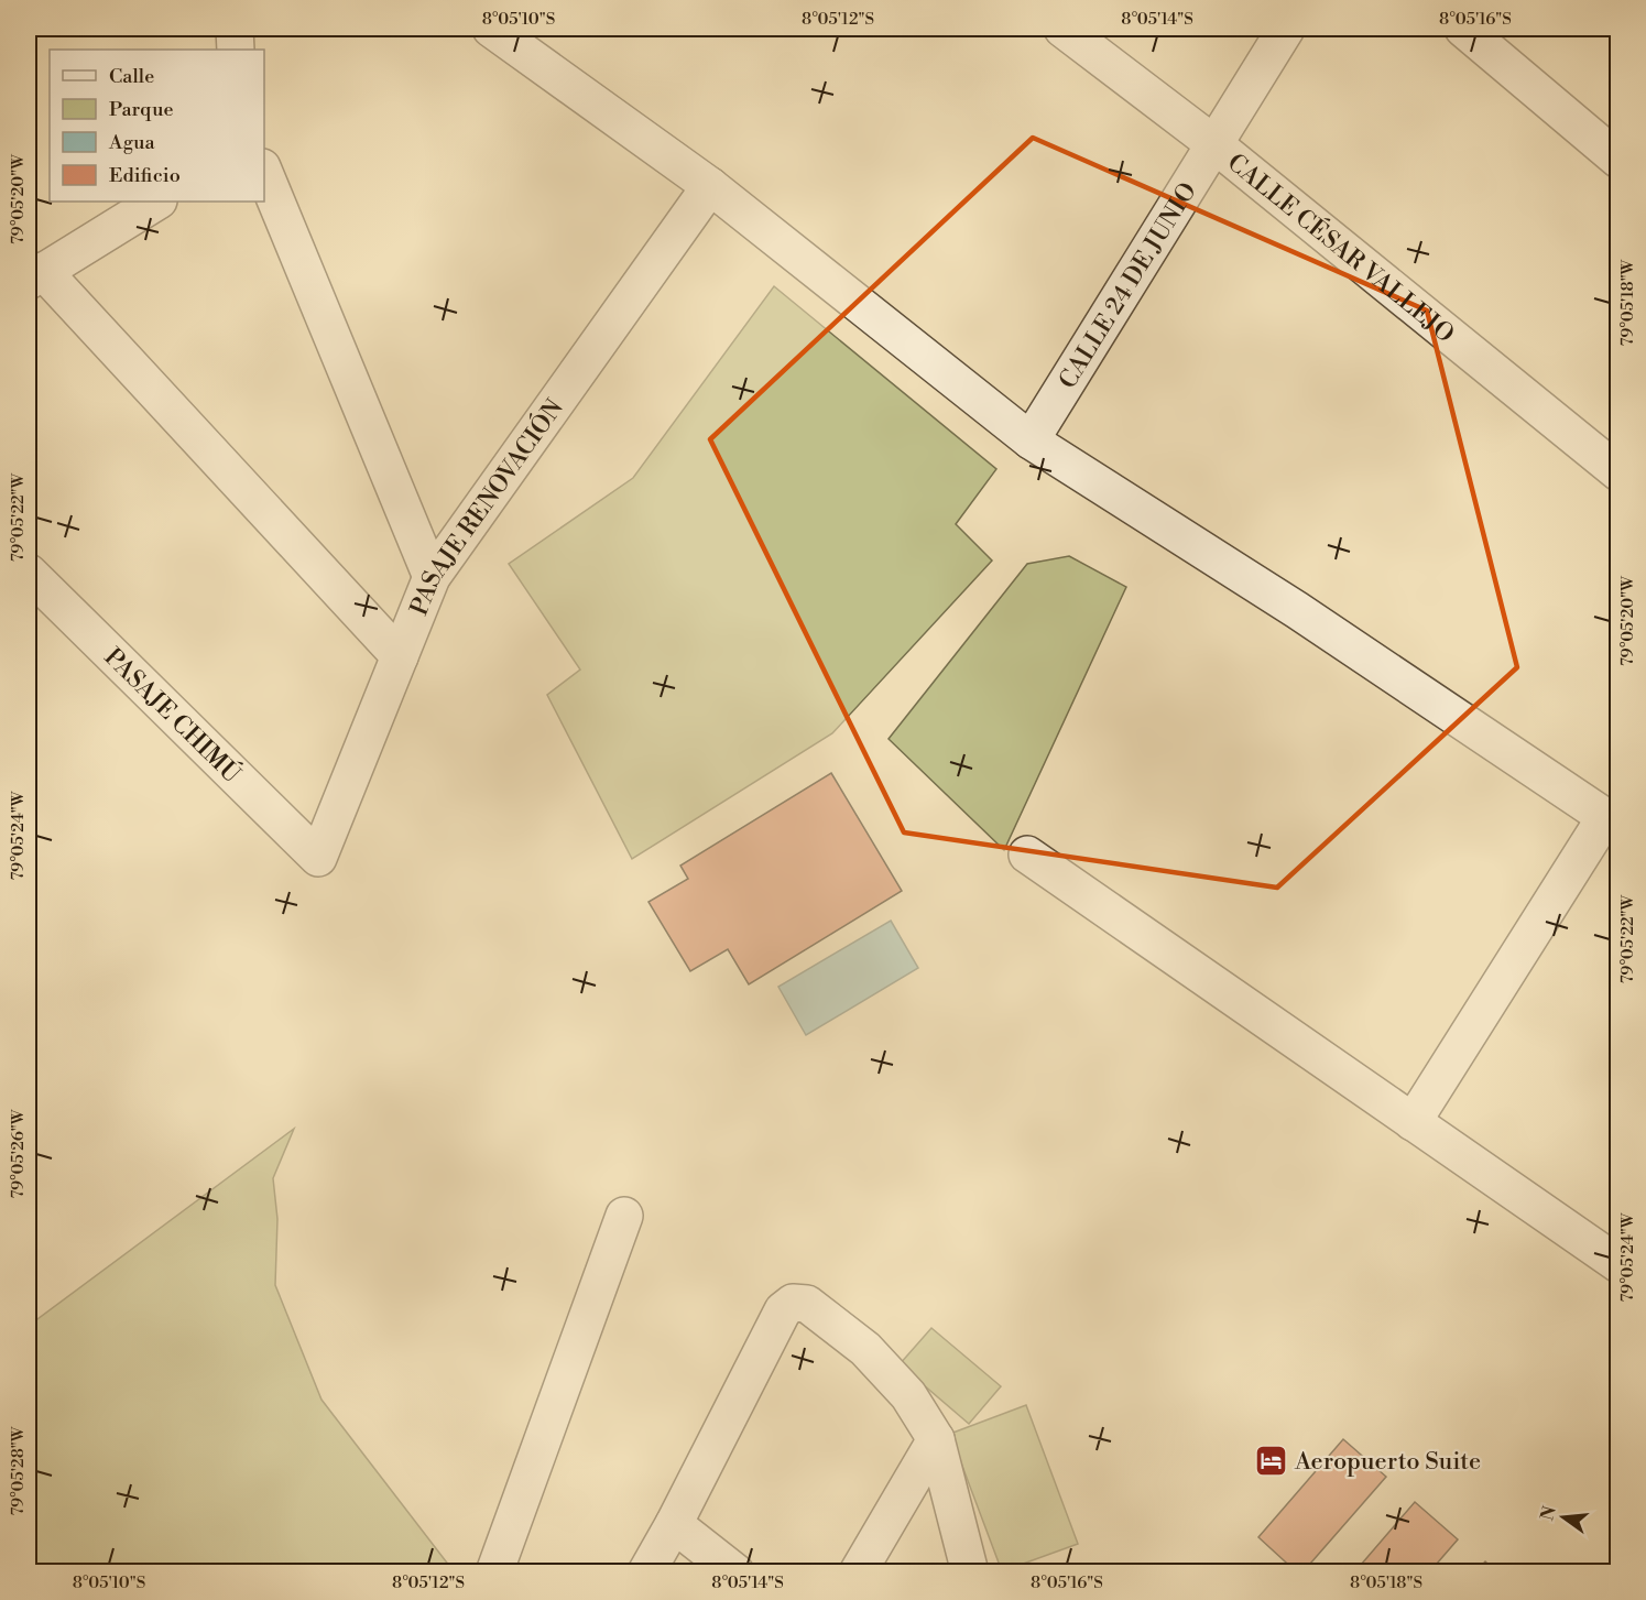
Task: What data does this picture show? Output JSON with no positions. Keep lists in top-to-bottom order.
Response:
{
  "streets": {
    "street": [
      "CALLE CÉSAR VALLEJO",
      "CALLE 24 DE JUNIO",
      "PASAJE RENOVACIÓN",
      "PASAJE CHIMÚ"
    ]
  },
  "crossings": [
    ["CALLE CÉSAR VALLEJO", "CALLE 24 DE JUNIO"],
    ["PASAJE RENOVACIÓN", "PASAJE CHIMÚ"]
  ],
  "places": {
    "hotel": ["Aeropuerto Suite"]
  },
  "legend": [
    "Calle",
    "Parque",
    "Agua",
    "Edificio"
  ],
  "north": "left",
  "coordinates": [
    "8°05'10\"S",
    "8°05'12\"S",
    "8°05'14\"S",
    "8°05'16\"S",
    "79°05'20\"W",
    "79°05'18\"W",
    "79°05'22\"W",
    "79°05'24\"W",
    "79°05'26\"W",
    "79°05'28\"W",
    "8°05'18\"S"
  ]
}
